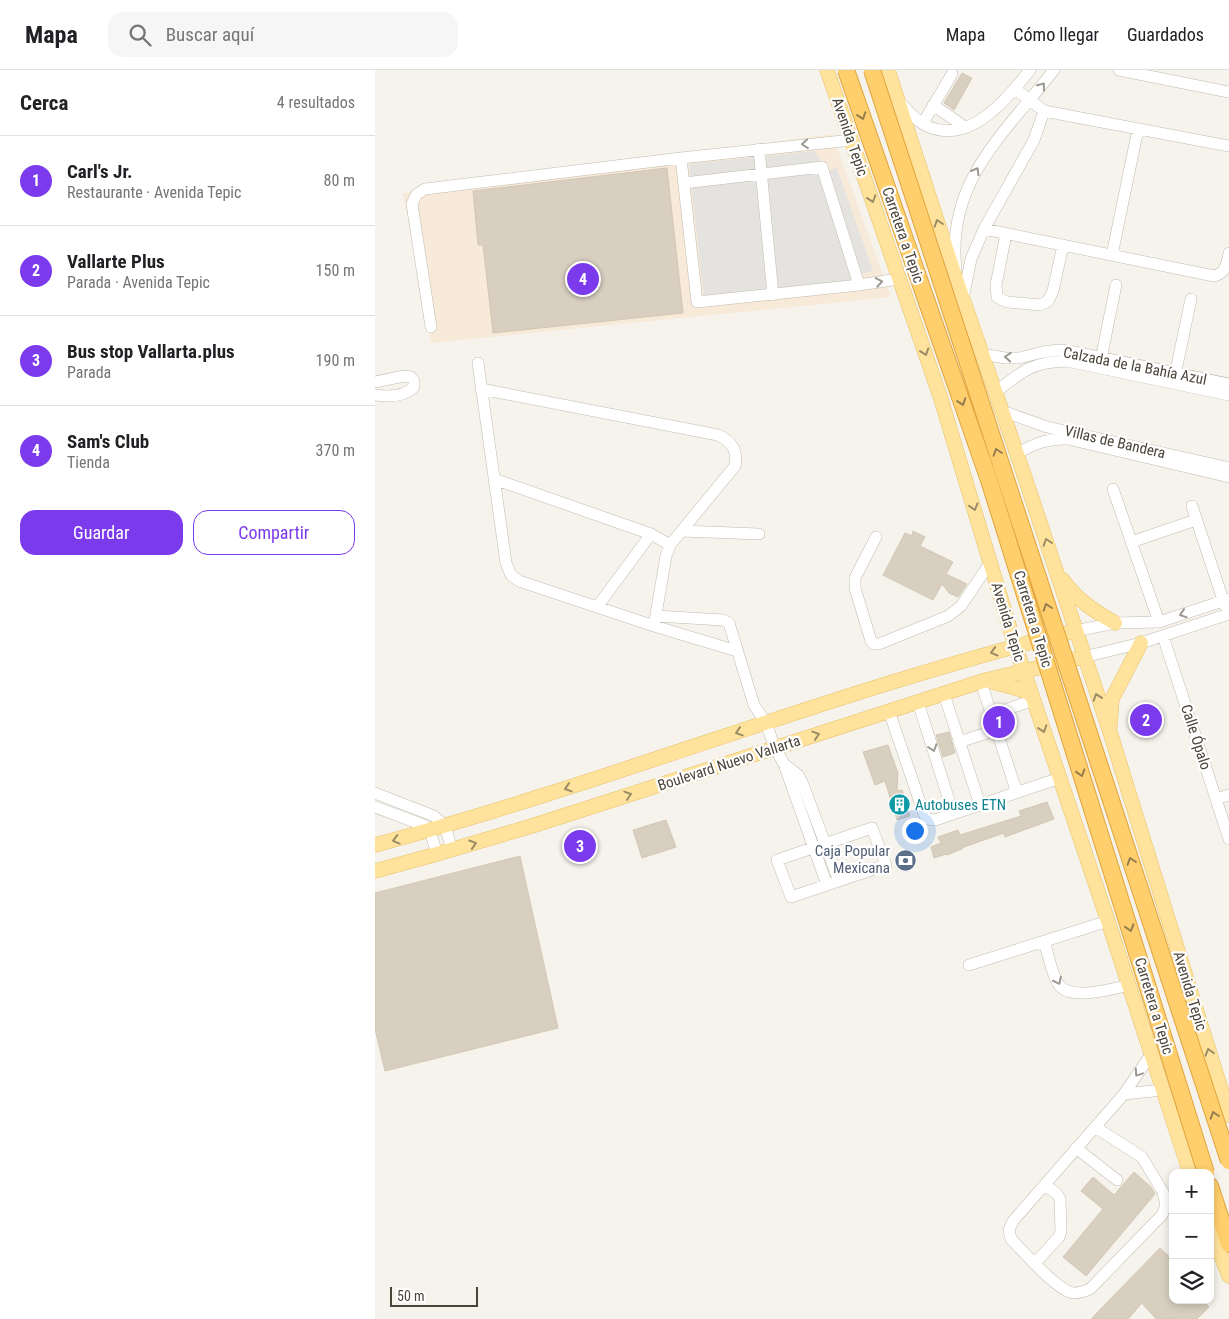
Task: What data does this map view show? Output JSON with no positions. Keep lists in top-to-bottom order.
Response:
{
  "streets": {
    "highway": ["Carretera a Tepic"],
    "main road": ["Avenida Tepic", "Boulevard Nuevo Vallarta"],
    "street": ["Calzada de la Bahía Azul", "Villas de Bandera", "Calle Ópalo"]
  },
  "crossings": [
    ["Avenida Tepic", "Calzada de la Bahía Azul"],
    ["Avenida Tepic", "Villas de Bandera"],
    ["Avenida Tepic", "Boulevard Nuevo Vallarta"]
  ],
  "places": {
    "building": ["Autobuses ETN"],
    "bank": ["Caja Popular Mexicana"]
  },
  "scale_bar": "50 m",
  "page": {
    "header": "Mapa",
    "search": "Buscar aquí",
    "nav": ["Mapa", "Cómo llegar", "Guardados"],
    "heading": ["Cerca", "4 resultados"],
    "list": [
      {
        "mark": "1",
        "name": "Carl's Jr.",
        "note": "Restaurante · Avenida Tepic",
        "value": "80 m"
      },
      {
        "mark": "2",
        "name": "Vallarte Plus",
        "note": "Parada · Avenida Tepic",
        "value": "150 m"
      },
      {
        "mark": "3",
        "name": "Bus stop Vallarta.plus",
        "note": "Parada",
        "value": "190 m"
      },
      {
        "mark": "4",
        "name": "Sam's Club",
        "note": "Tienda",
        "value": "370 m"
      }
    ],
    "pins": [
      "4",
      "2",
      "1",
      "3"
    ],
    "buttons": ["Guardar", "Compartir"],
    "map_buttons": ["+", "−"],
    "scale": "50 m"
  }
}
